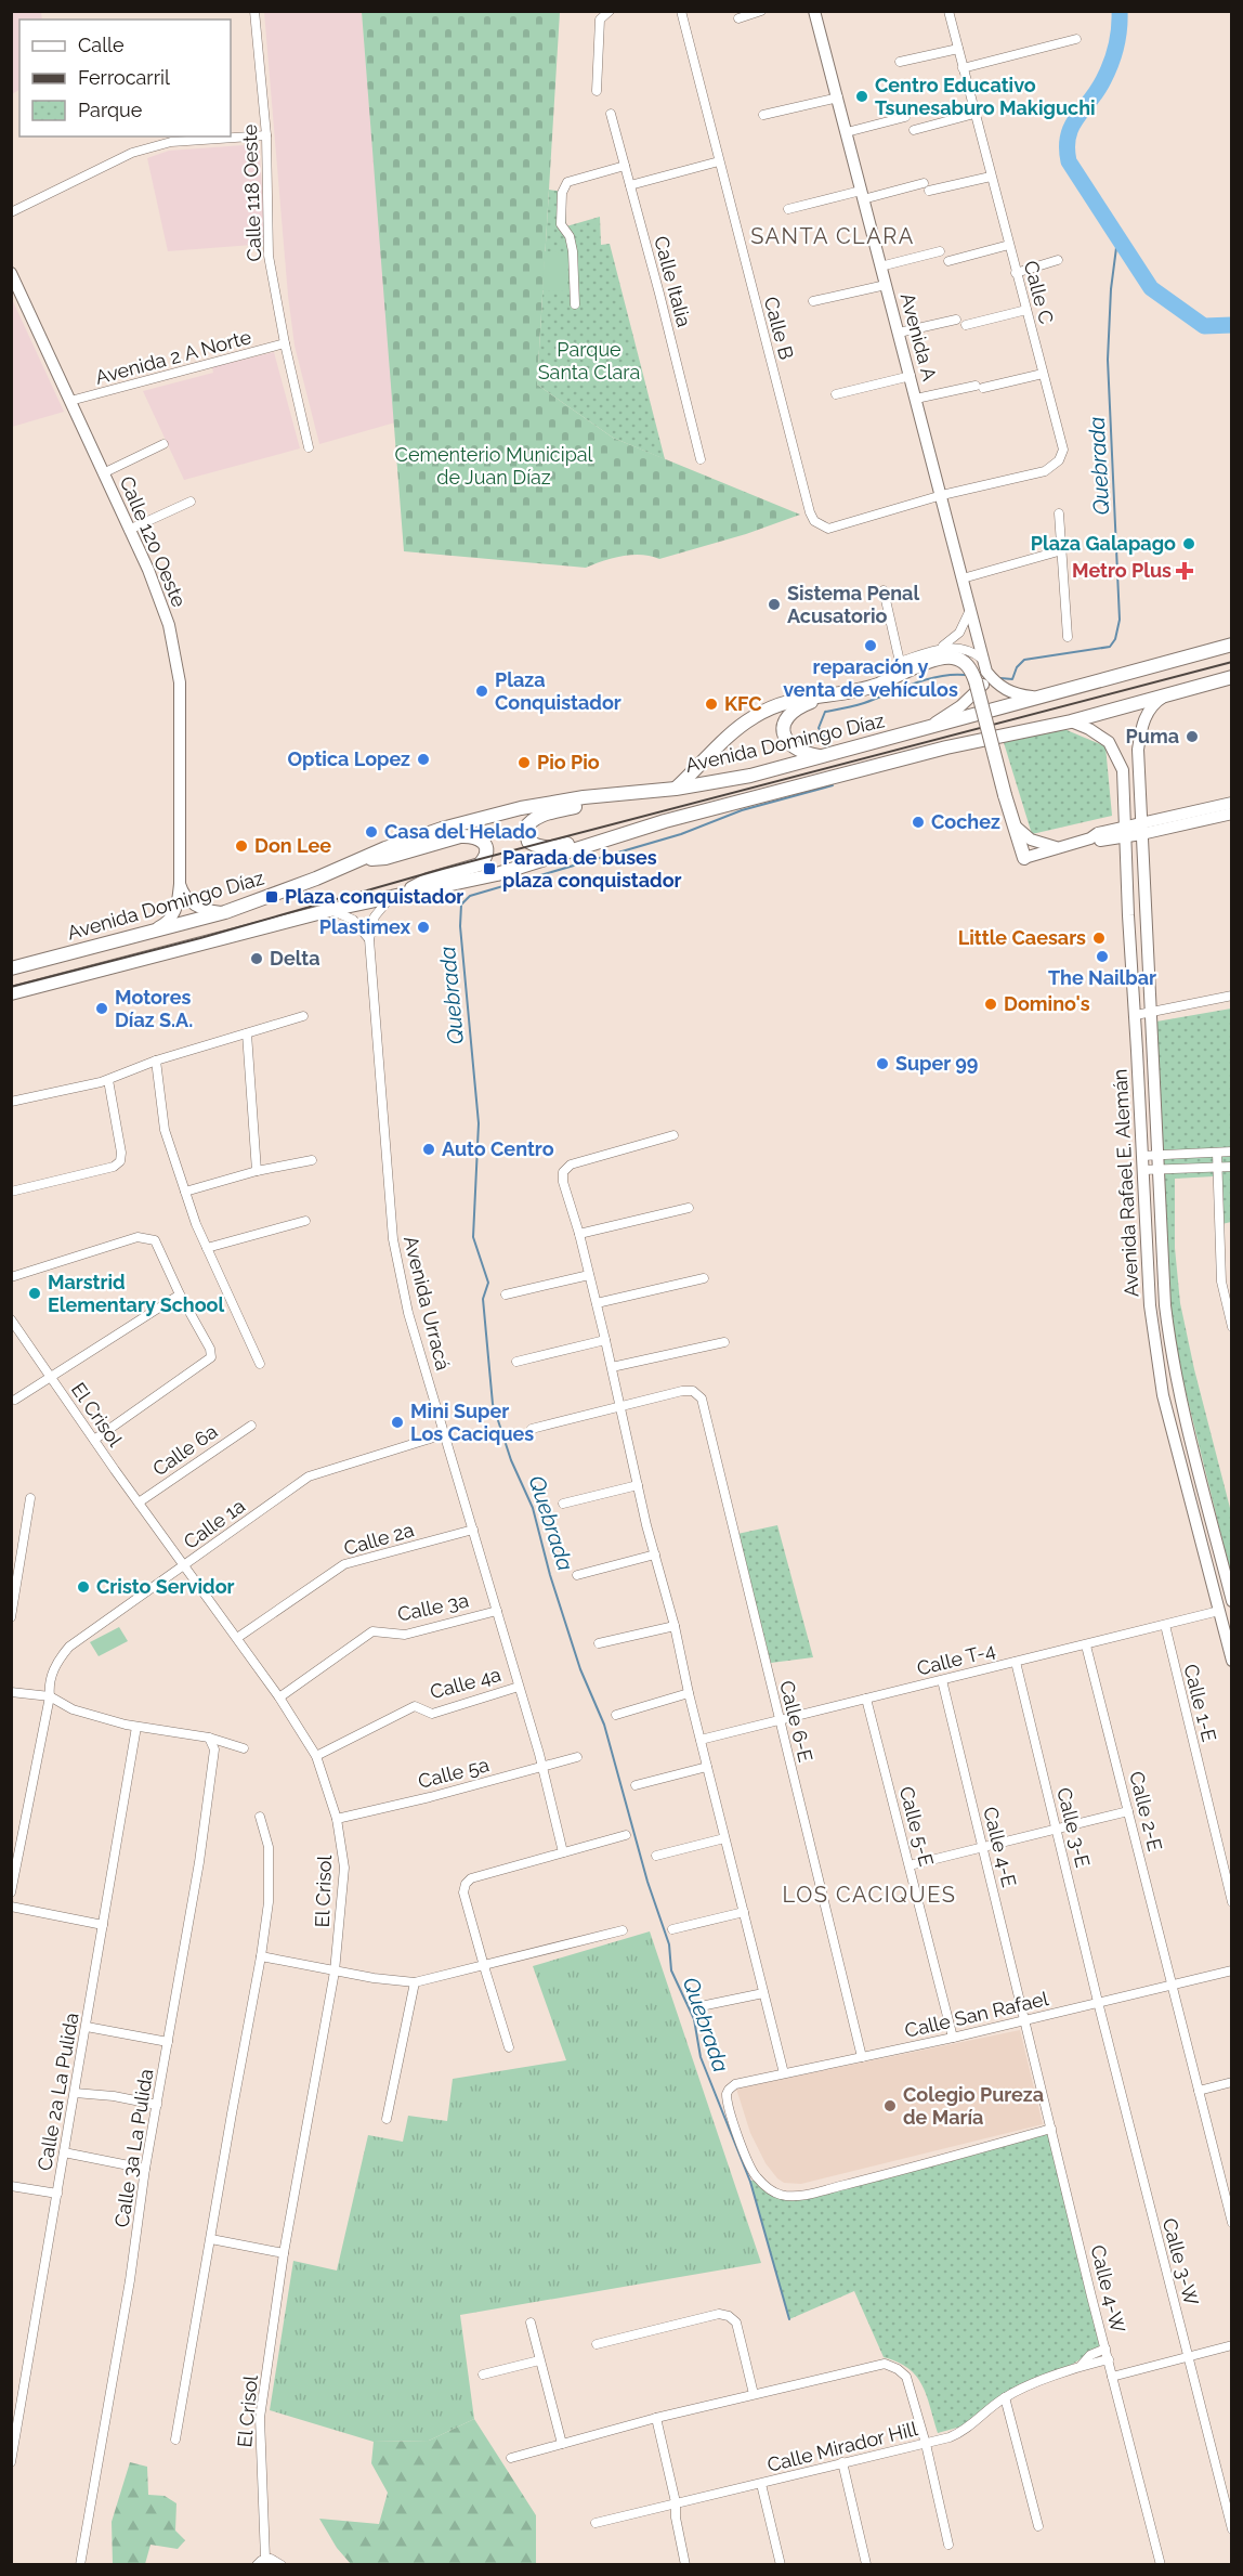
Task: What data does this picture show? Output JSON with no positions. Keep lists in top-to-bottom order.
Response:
{
  "streets": {
    "main road": ["Avenida Domingo Díaz"],
    "street": [
      "Calle 118 Oeste",
      "Calle Italia",
      "Calle C",
      "Calle B",
      "Avenida A",
      "Avenida 2 A Norte",
      "Calle 120 Oeste",
      "Avenida Rafael E. Alemán",
      "Avenida Urracá",
      "El Crisol",
      "Calle 6a",
      "Calle 1a",
      "Calle 2a",
      "Calle 3a",
      "Calle T-4",
      "Calle 4a",
      "Calle 1-E",
      "Calle 6-E",
      "Calle 5a",
      "Calle 2-E",
      "Calle 5-E",
      "Calle 3-E",
      "Calle 4-E",
      "Calle San Rafael",
      "Calle 2a La Pulida",
      "Calle 3a La Pulida",
      "Calle 3-W",
      "Calle 4-W",
      "Calle Mirador Hill"
    ]
  },
  "crossings": [
    ["Calle 118 Oeste", "Avenida 2 A Norte"],
    ["Calle C", "Calle B"],
    ["Calle C", "Avenida A"],
    ["Calle B", "Avenida A"],
    ["Avenida 2 A Norte", "Calle 120 Oeste"],
    ["Calle 120 Oeste", "Avenida Domingo Díaz"],
    ["Avenida Rafael E. Alemán", "Calle T-4"],
    ["Avenida Urracá", "Calle 1a"],
    ["Avenida Urracá", "Calle 2a"],
    ["Avenida Urracá", "Calle 3a"],
    ["Avenida Urracá", "Calle 4a"],
    ["Avenida Urracá", "Calle 5a"],
    ["El Crisol", "Calle 6a"],
    ["El Crisol", "Calle 1a"],
    ["El Crisol", "Calle 2a"],
    ["El Crisol", "Calle 3a"],
    ["El Crisol", "Calle 4a"],
    ["El Crisol", "Calle 5a"],
    ["Calle T-4", "Calle 1-E"],
    ["Calle T-4", "Calle 6-E"],
    ["Calle T-4", "Calle 2-E"],
    ["Calle T-4", "Calle 5-E"],
    ["Calle T-4", "Calle 3-E"],
    ["Calle T-4", "Calle 4-E"],
    ["Calle 6-E", "Calle San Rafael"],
    ["Calle 2-E", "Calle San Rafael"],
    ["Calle 5-E", "Calle San Rafael"],
    ["Calle 3-E", "Calle San Rafael"],
    ["Calle 3-E", "Calle 3-W"],
    ["Calle 4-E", "Calle San Rafael"],
    ["Calle 4-E", "Calle 4-W"],
    ["Calle San Rafael", "Calle 3-W"],
    ["Calle San Rafael", "Calle 4-W"],
    ["Calle 4-W", "Calle Mirador Hill"]
  ],
  "districts": ["SANTA CLARA", "LOS CACIQUES"],
  "water": ["Quebrada"],
  "parks": ["Parque Santa Clara", "Cementerio Municipal de Juan Díaz"],
  "places": {
    "other": [
      "Centro Educativo Tsunesaburo Makiguchi",
      "Plaza Galapago",
      "Sistema Penal Acusatorio",
      "reparación y venta de vehículos",
      "Plaza Conquistador",
      "KFC",
      "Puma",
      "Optica Lopez",
      "Pio Pio",
      "Cochez",
      "Casa del Helado",
      "Don Lee",
      "Plastimex",
      "Little Caesars",
      "The Nailbar",
      "Delta",
      "Domino's",
      "Motores Díaz S.A.",
      "Super 99",
      "Auto Centro",
      "Marstrid Elementary School",
      "Mini Super Los Caciques",
      "Cristo Servidor",
      "Colegio Pureza de María"
    ],
    "health": ["Metro Plus"],
    "transit": ["Parada de buses plaza conquistador", "Plaza conquistador"]
  },
  "legend": ["Calle", "Ferrocarril", "Parque"]
}
